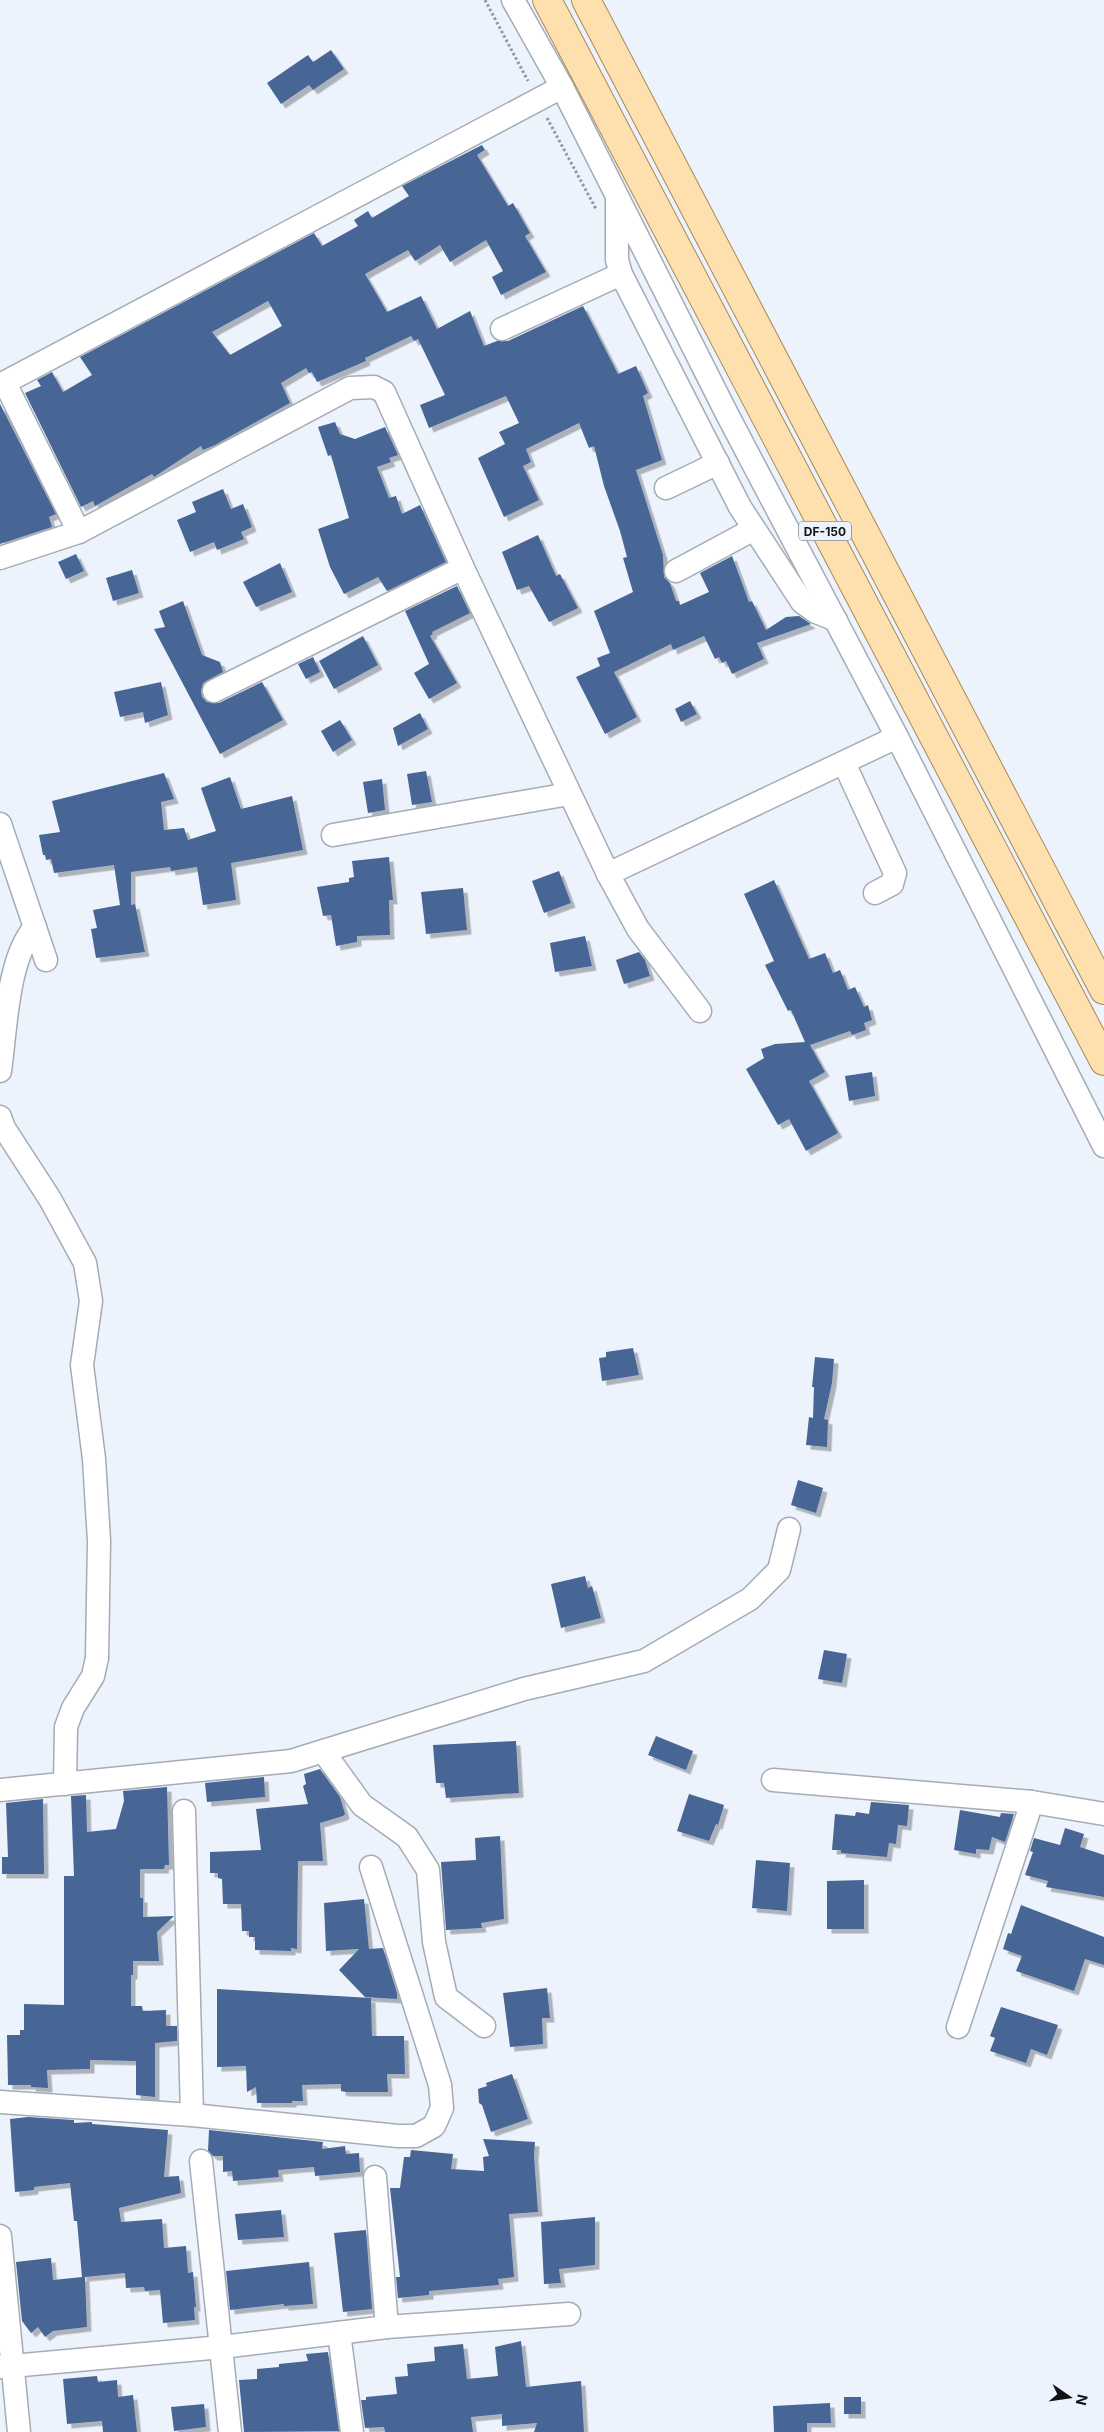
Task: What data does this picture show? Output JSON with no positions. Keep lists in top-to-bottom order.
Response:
{
  "streets": {
    "main road": ["DF-150"]
  },
  "north": "right"
}
